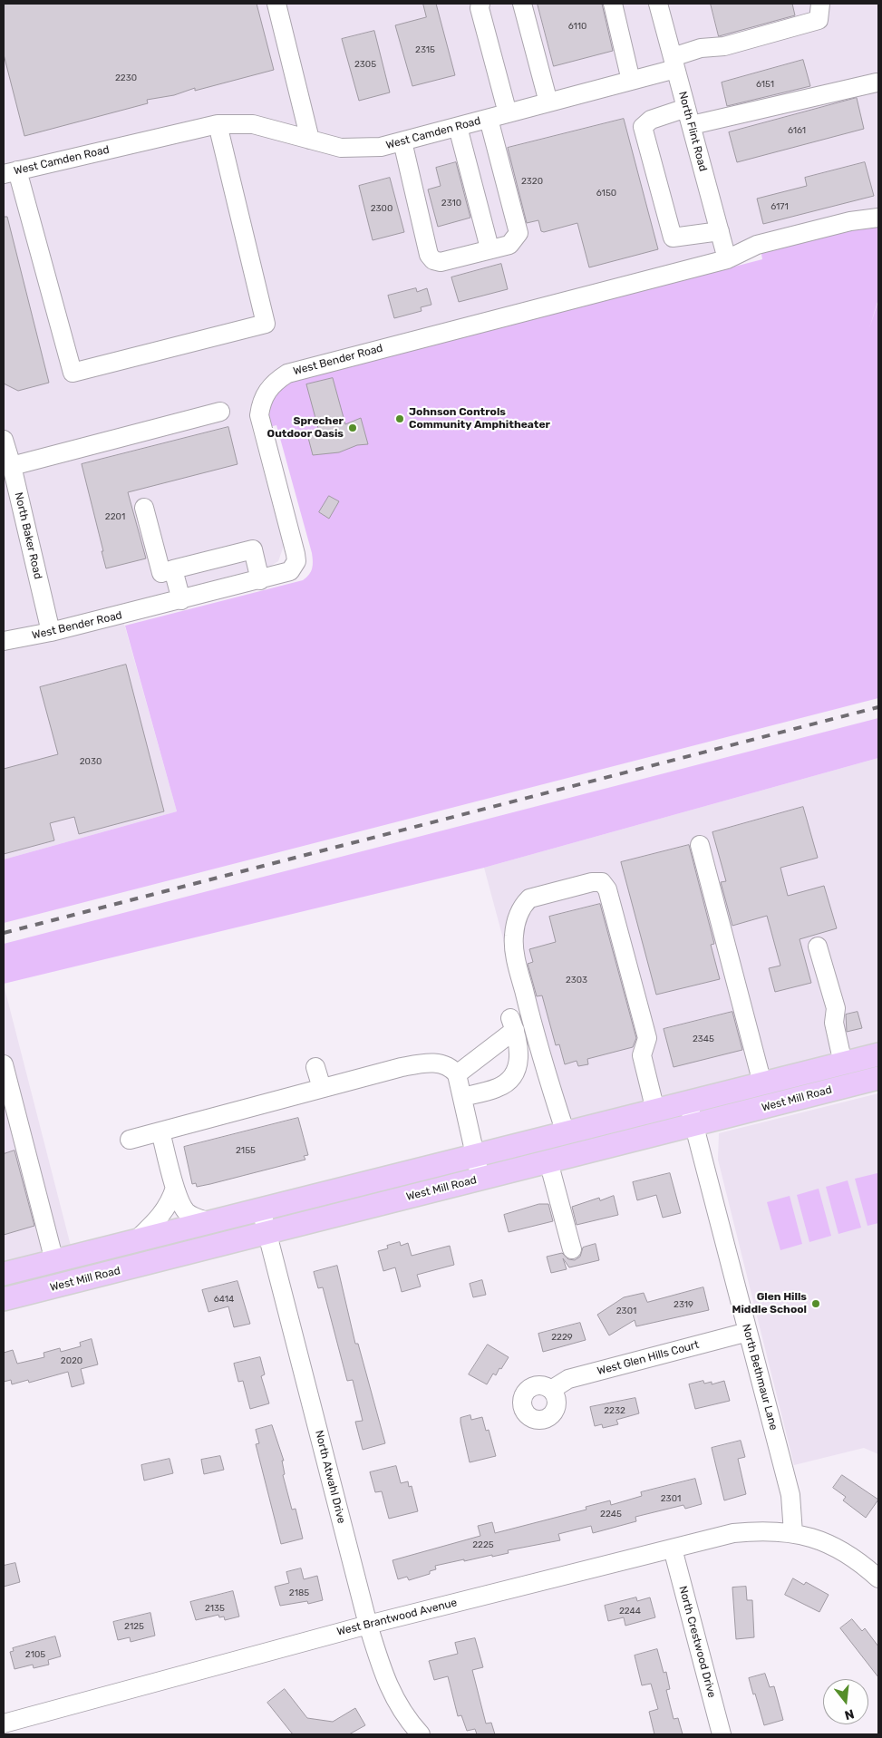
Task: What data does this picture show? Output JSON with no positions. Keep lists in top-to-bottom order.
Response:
{
  "streets": {
    "main road": ["West Mill Road"],
    "street": [
      "North Flint Road",
      "West Camden Road",
      "West Bender Road",
      "North Baker Road",
      "West Glen Hills Court",
      "North Bethmaur Lane",
      "North Atwahl Drive",
      "West Brantwood Avenue",
      "North Crestwood Drive"
    ]
  },
  "crossings": [
    ["North Flint Road", "West Camden Road"],
    ["North Flint Road", "West Bender Road"],
    ["West Bender Road", "North Baker Road"],
    ["West Mill Road", "North Bethmaur Lane"],
    ["West Mill Road", "North Atwahl Drive"],
    ["West Glen Hills Court", "North Bethmaur Lane"],
    ["North Bethmaur Lane", "West Brantwood Avenue"],
    ["North Atwahl Drive", "West Brantwood Avenue"],
    ["West Brantwood Avenue", "North Crestwood Drive"]
  ],
  "places": ["Johnson Controls Community Amphitheater", "Sprecher Outdoor Oasis", "Glen Hills Middle School"],
  "house_numbers": [
    "6110",
    "2315",
    "2305",
    "2230",
    "6151",
    "6161",
    "2320",
    "6150",
    "2310",
    "6171",
    "2300",
    "2201",
    "2030",
    "2303",
    "2345",
    "2155",
    "6414",
    "2319",
    "2301",
    "2229",
    "2020",
    "2232",
    "2301",
    "2245",
    "2225",
    "2185",
    "2135",
    "2244",
    "2125",
    "2105"
  ],
  "north": "bottom"
}
